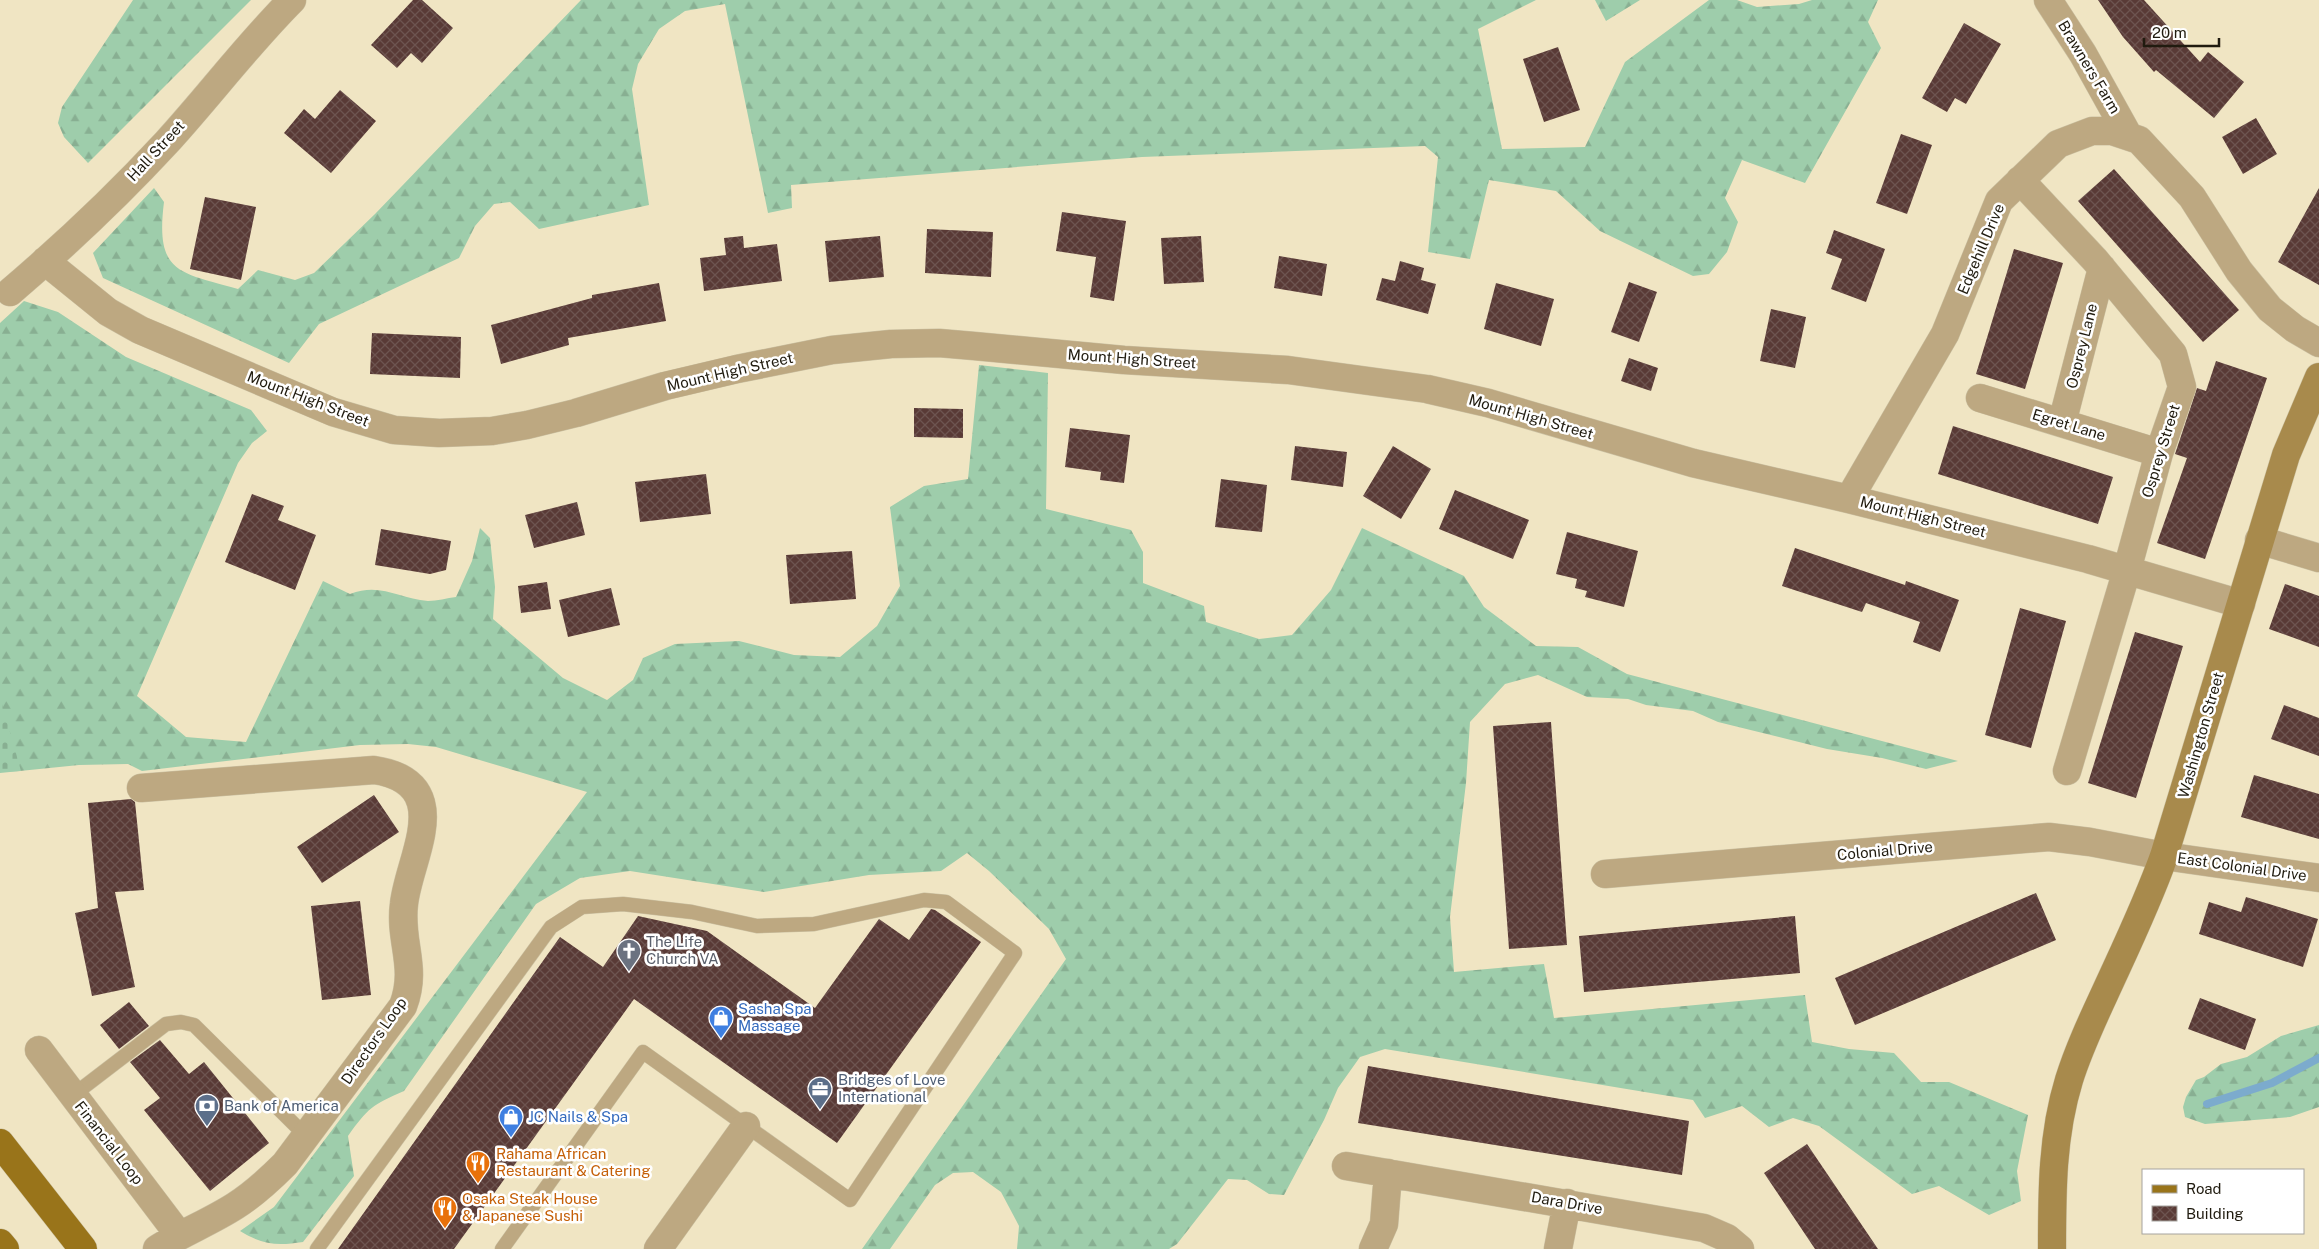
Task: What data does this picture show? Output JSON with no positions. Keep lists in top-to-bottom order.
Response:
{
  "streets": {
    "street": [
      "Brawners Farm",
      "Hall Street",
      "Edgehill Drive",
      "Osprey Lane",
      "Mount High Street",
      "Egret Lane",
      "Osprey Street",
      "Washington Street",
      "Colonial Drive",
      "East Colonial Drive",
      "Directors Loop",
      "Financial Loop",
      "Dara Drive"
    ]
  },
  "crossings": [
    ["Brawners Farm", "Edgehill Drive"],
    ["Hall Street", "Mount High Street"],
    ["Edgehill Drive", "Mount High Street"],
    ["Edgehill Drive", "Osprey Street"],
    ["Osprey Lane", "Egret Lane"],
    ["Osprey Lane", "Osprey Street"],
    ["Mount High Street", "Osprey Street"],
    ["Mount High Street", "Washington Street"],
    ["Egret Lane", "Osprey Street"],
    ["Washington Street", "Colonial Drive"],
    ["Washington Street", "East Colonial Drive"],
    ["Colonial Drive", "East Colonial Drive"],
    ["Directors Loop", "Financial Loop"]
  ],
  "places": {
    "church": ["The Life Church VA"],
    "shop": ["Sasha Spa Massage", "JC Nails & Spa"],
    "office": ["Bridges of Love International"],
    "bank": ["Bank of America"],
    "restaurant": ["Rahama African Restaurant & Catering", "Osaka Steak House & Japanese Sushi"]
  },
  "legend": ["Road", "Building"],
  "scale_bar": "20 m"
}
